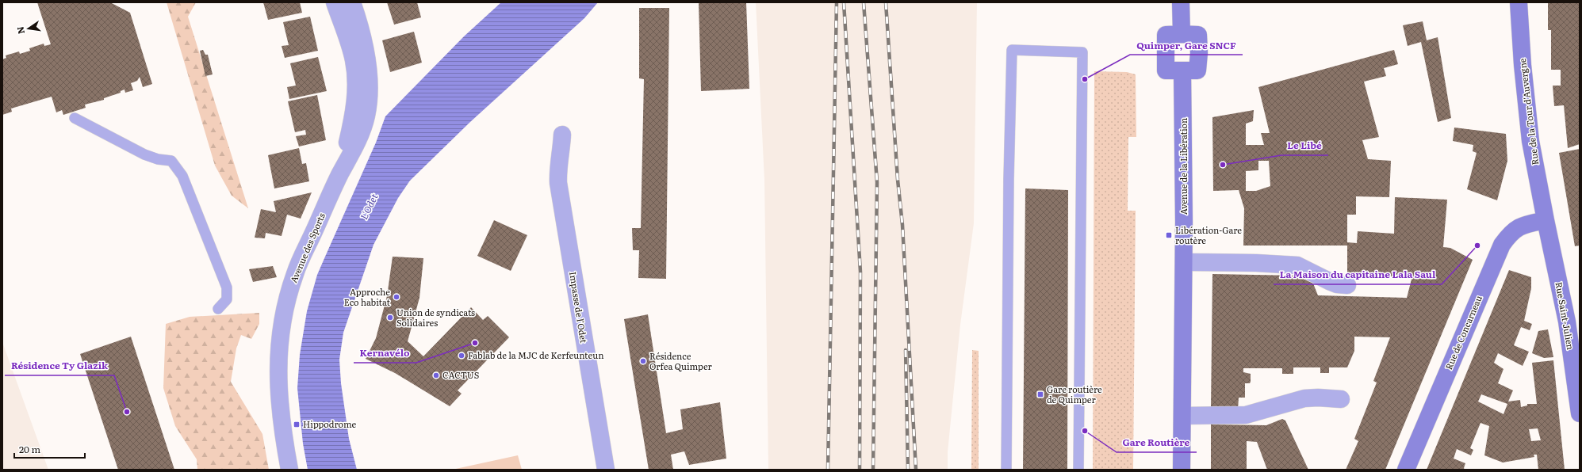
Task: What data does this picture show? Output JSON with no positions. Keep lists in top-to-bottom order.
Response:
{
  "streets": {
    "street": [
      "Rue de la Tour d'Auvergne",
      "Avenue de la Libération",
      "Avenue des Sports",
      "Impasse de l'Odet",
      "Rue Saint-Julien",
      "Rue de Concarneau"
    ]
  },
  "crossings": [
    ["Rue de la Tour d'Auvergne", "Rue Saint-Julien"],
    ["Rue de la Tour d'Auvergne", "Rue de Concarneau"],
    ["Rue Saint-Julien", "Rue de Concarneau"]
  ],
  "water": ["L'Odet"],
  "places": {
    "other": [
      "Quimper, Gare SNCF",
      "Le Libé",
      "La Maison du capitaine Lala Saul",
      "Approche Eco habitat",
      "Union de syndicats Solidaires",
      "Kernavélo",
      "Fablab de la MJC de Kerfeunteun",
      "Résidence Orfea Quimper",
      "CACTUS",
      "Résidence Ty Glazik",
      "Gare Routière"
    ],
    "transit": ["Libération-Gare routère", "Gare routière de Quimper", "Hippodrome"]
  },
  "scale_bar": "20 m",
  "north": "left"
}
